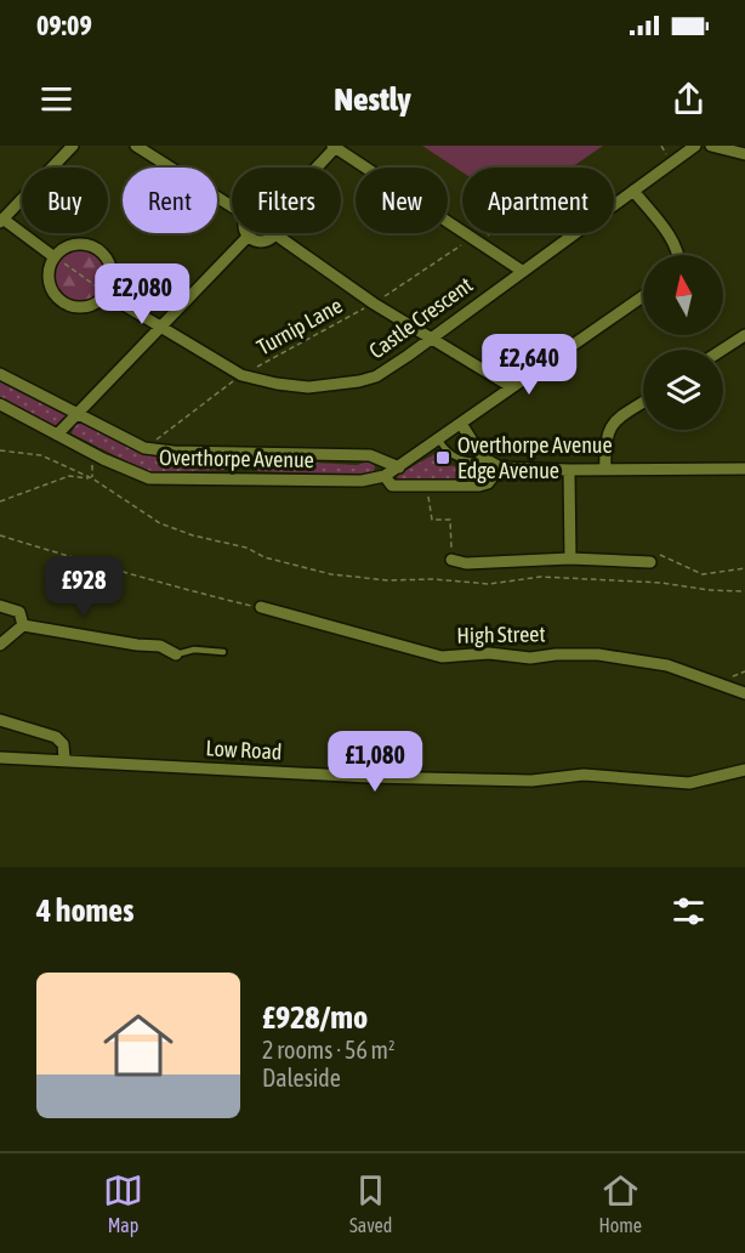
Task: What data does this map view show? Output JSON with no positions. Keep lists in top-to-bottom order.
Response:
{
  "streets": {
    "street": [
      "Castle Crescent",
      "Overthorpe Avenue",
      "High Street",
      "Low Road"
    ],
    "path": ["Turnip Lane"]
  },
  "crossings": [
    ["Castle Crescent", "Turnip Lane"],
    ["Turnip Lane", "Overthorpe Avenue"]
  ],
  "places": {
    "transit": ["Overthorpe Avenue Edge Avenue"]
  },
  "north": "top",
  "page": {
    "status": "09:09",
    "header": "Nestly",
    "chip": [
      "Buy",
      "Rent",
      "Filters",
      "New",
      "Apartment"
    ],
    "price": [
      "£2,080",
      "£2,640",
      "£928",
      "£1,080"
    ],
    "heading": "4 homes",
    "list": [
      {
        "name": "£928/mo",
        "note": "2 rooms · 56 m² · Daleside"
      }
    ],
    "tabs": ["Map", "Saved", "Home"]
  }
}
